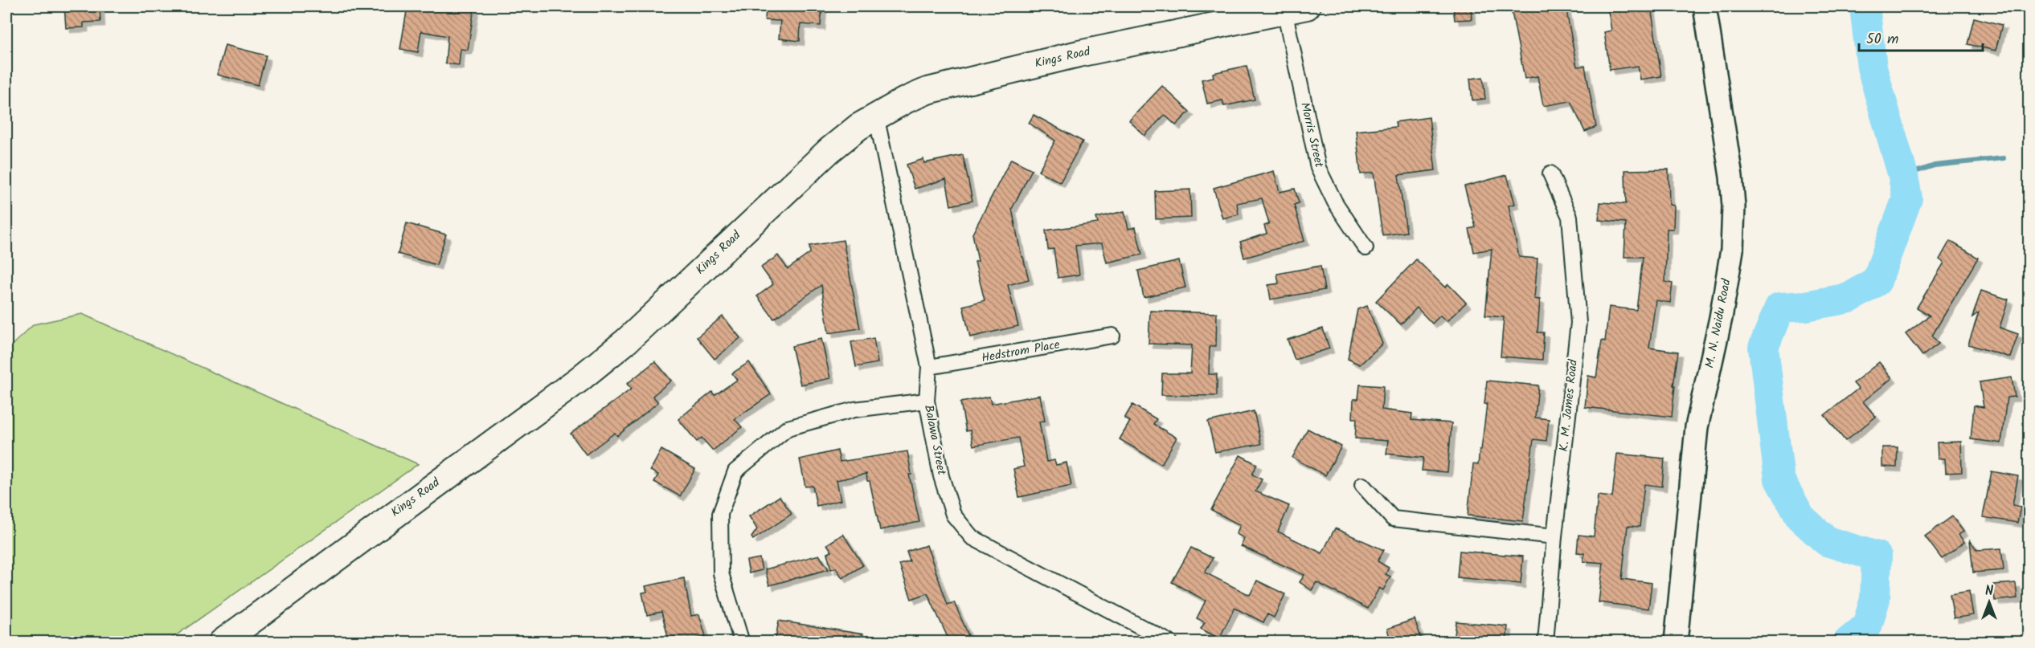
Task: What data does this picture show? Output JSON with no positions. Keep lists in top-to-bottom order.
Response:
{
  "streets": {
    "highway": ["Kings Road"],
    "main road": ["M. N. Naidu Road"],
    "street": [
      "Morris Street",
      "Hedstrom Place",
      "K. M. James Road",
      "Balawa Street"
    ]
  },
  "crossings": [
    ["Kings Road", "Morris Street"],
    ["Kings Road", "Balawa Street"],
    ["Hedstrom Place", "Balawa Street"]
  ],
  "scale_bar": "50 m",
  "north": "top"
}
